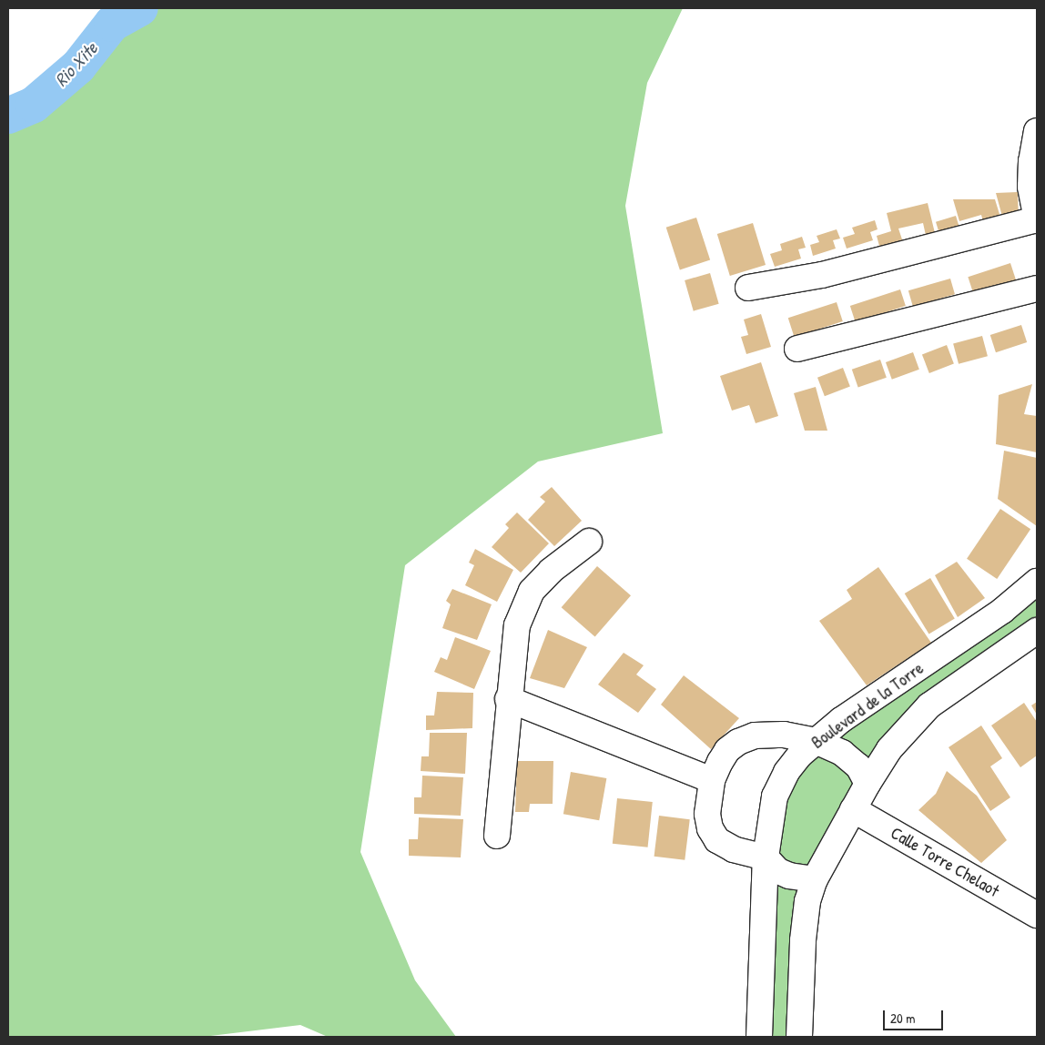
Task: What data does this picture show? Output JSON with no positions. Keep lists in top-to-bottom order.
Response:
{
  "streets": {
    "street": ["Boulevard de la Torre", "Calle Torre Chelaot"]
  },
  "crossings": [
    ["Boulevard de la Torre", "Calle Torre Chelaot"]
  ],
  "water": ["Rio Xite"],
  "scale_bar": "20 m"
}
